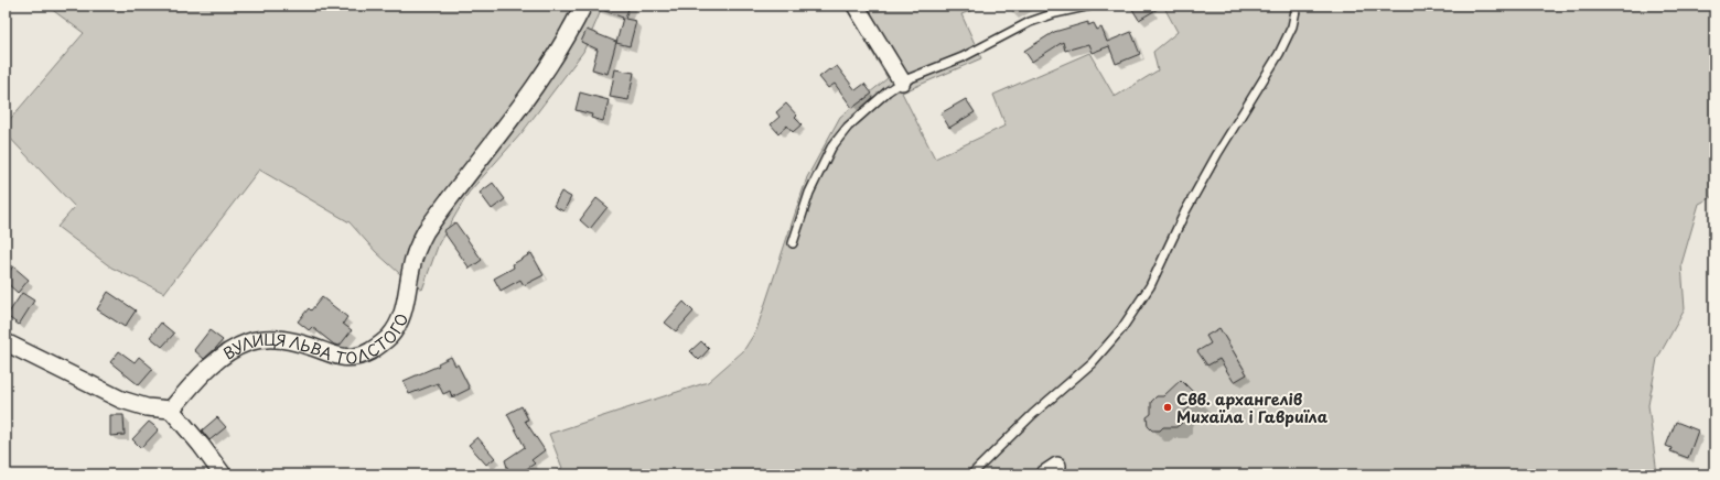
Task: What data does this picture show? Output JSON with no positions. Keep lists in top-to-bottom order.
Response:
{
  "streets": {
    "street": ["ВУЛИЦЯ ЛЬВА ТОЛСТОГО"]
  },
  "places": ["Свв. архангелів Михаїла і Гавриїла"]
}
